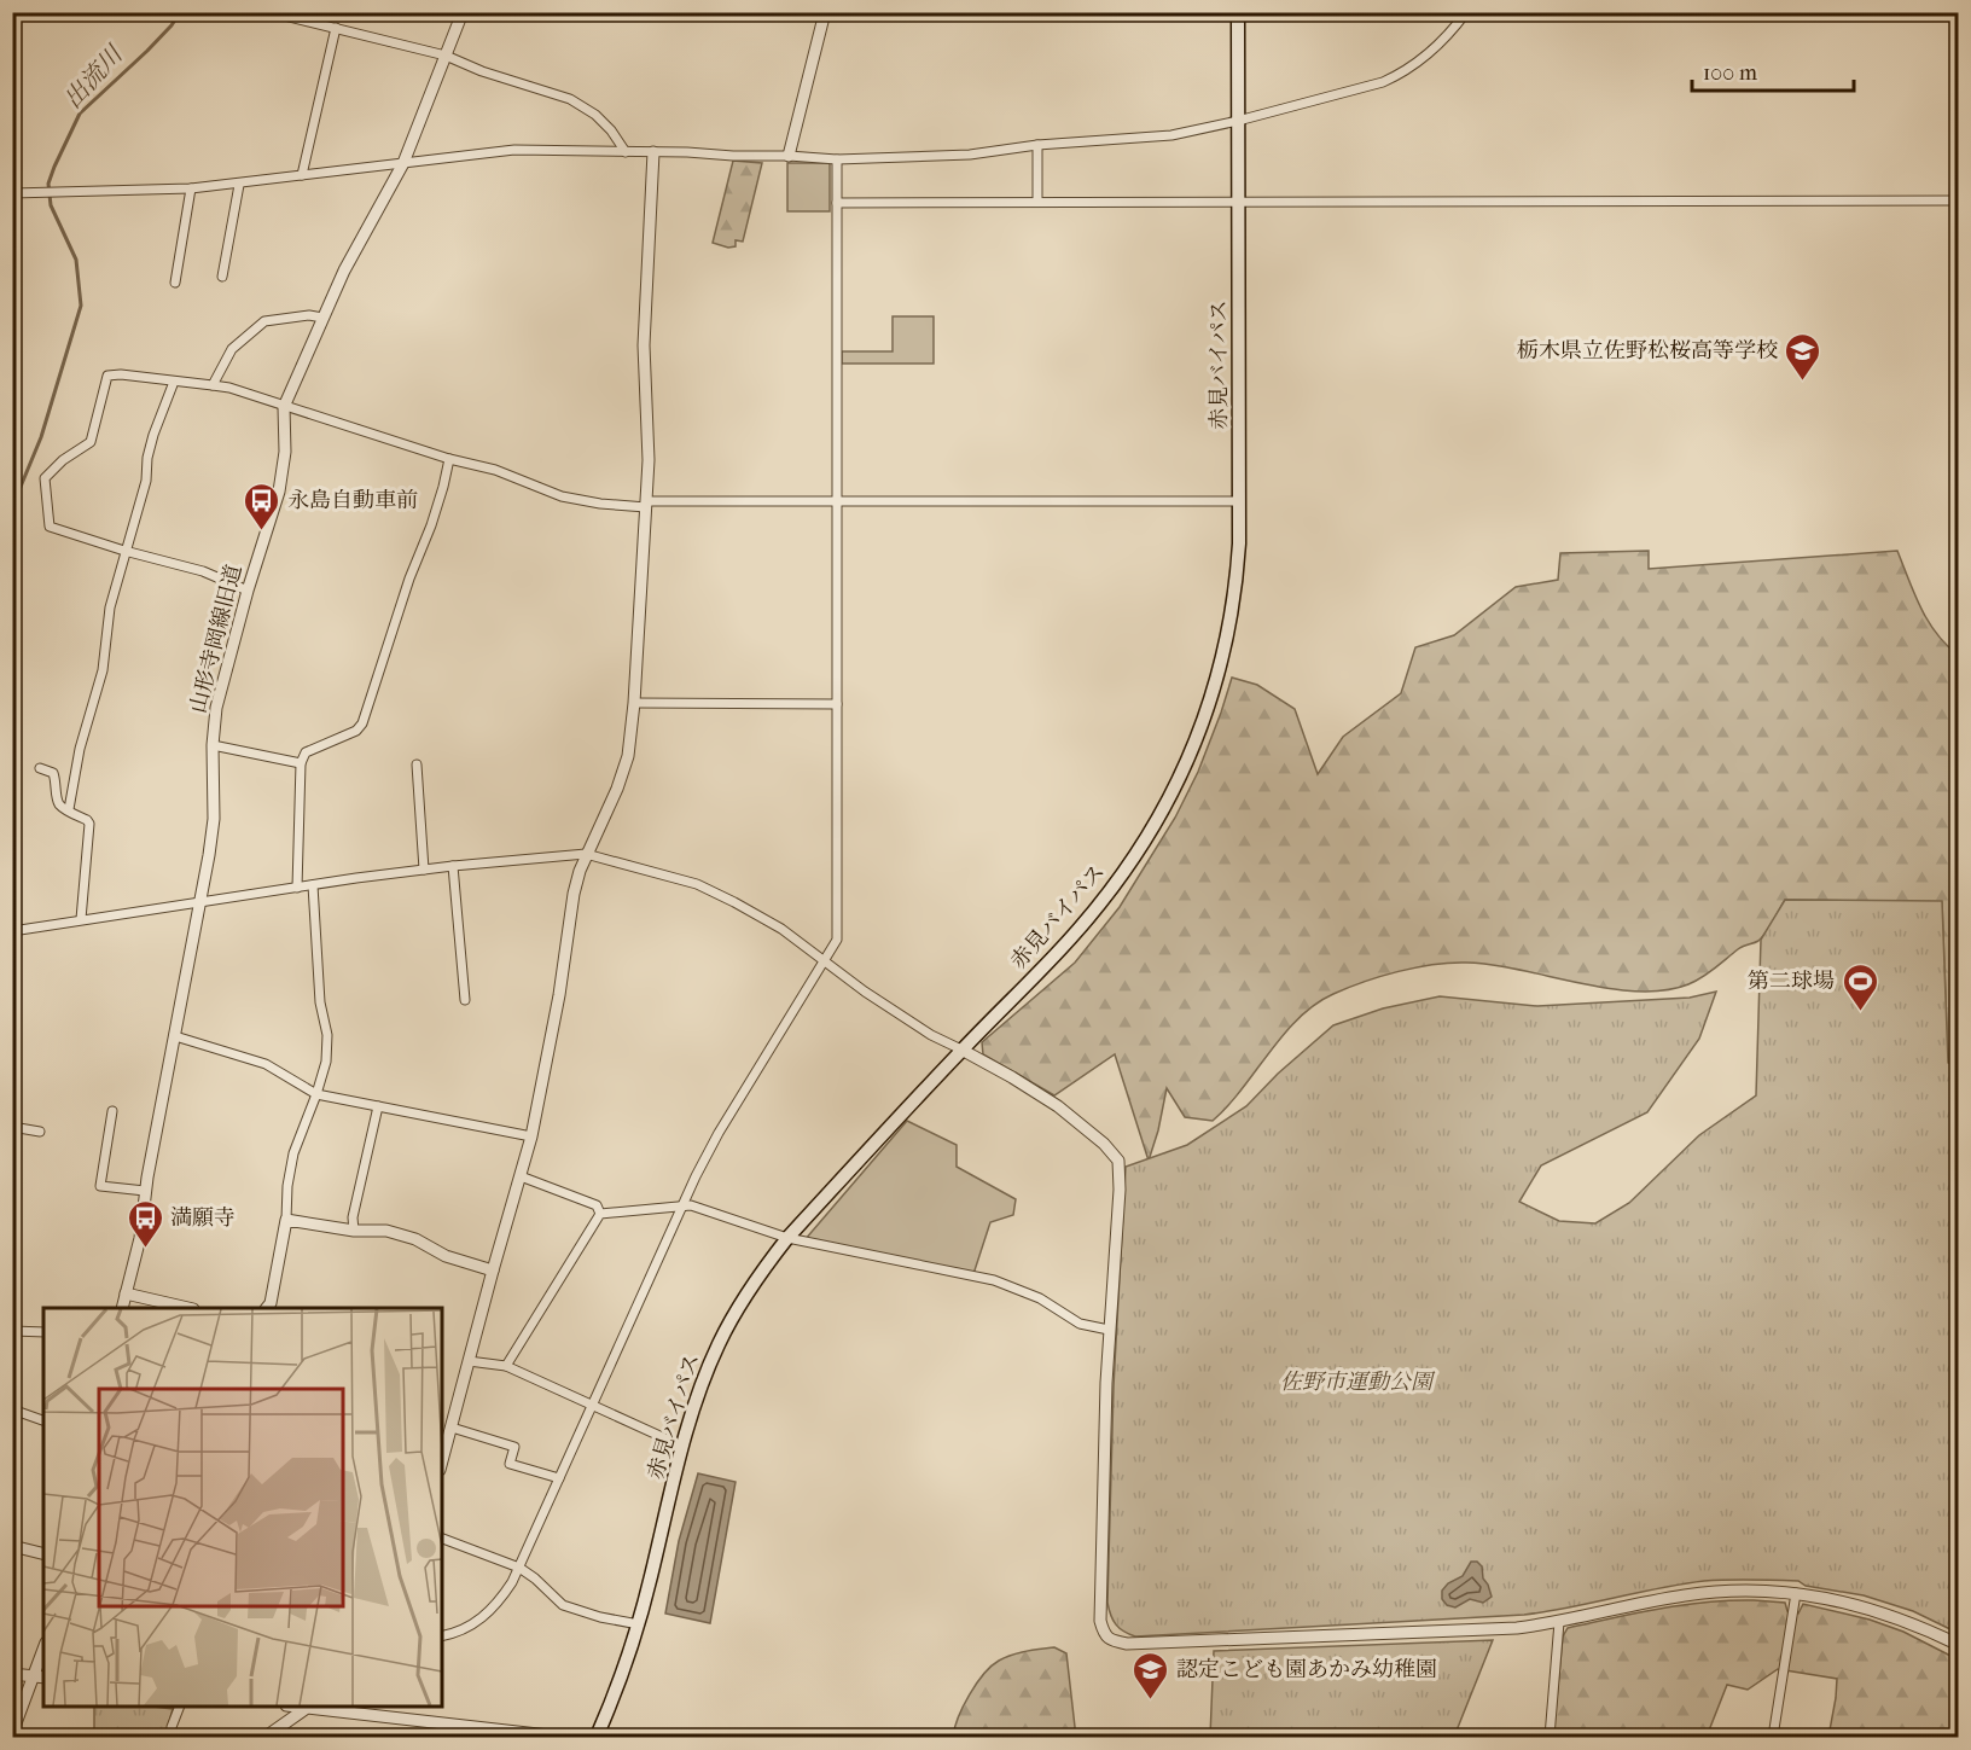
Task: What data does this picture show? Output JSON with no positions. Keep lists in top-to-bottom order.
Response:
{
  "streets": {
    "main road": ["赤見バイパス"],
    "street": ["山形寺岡線旧道"]
  },
  "water": ["出流川"],
  "parks": ["佐野市運動公園"],
  "places": {
    "school or university": ["栃木県立佐野松桜高等学校", "認定こども園あかみ幼稚園"],
    "bus stop": ["永島自動車前", "満願寺"],
    "sports": ["第二球場"]
  },
  "scale_bar": "100 m"
}
